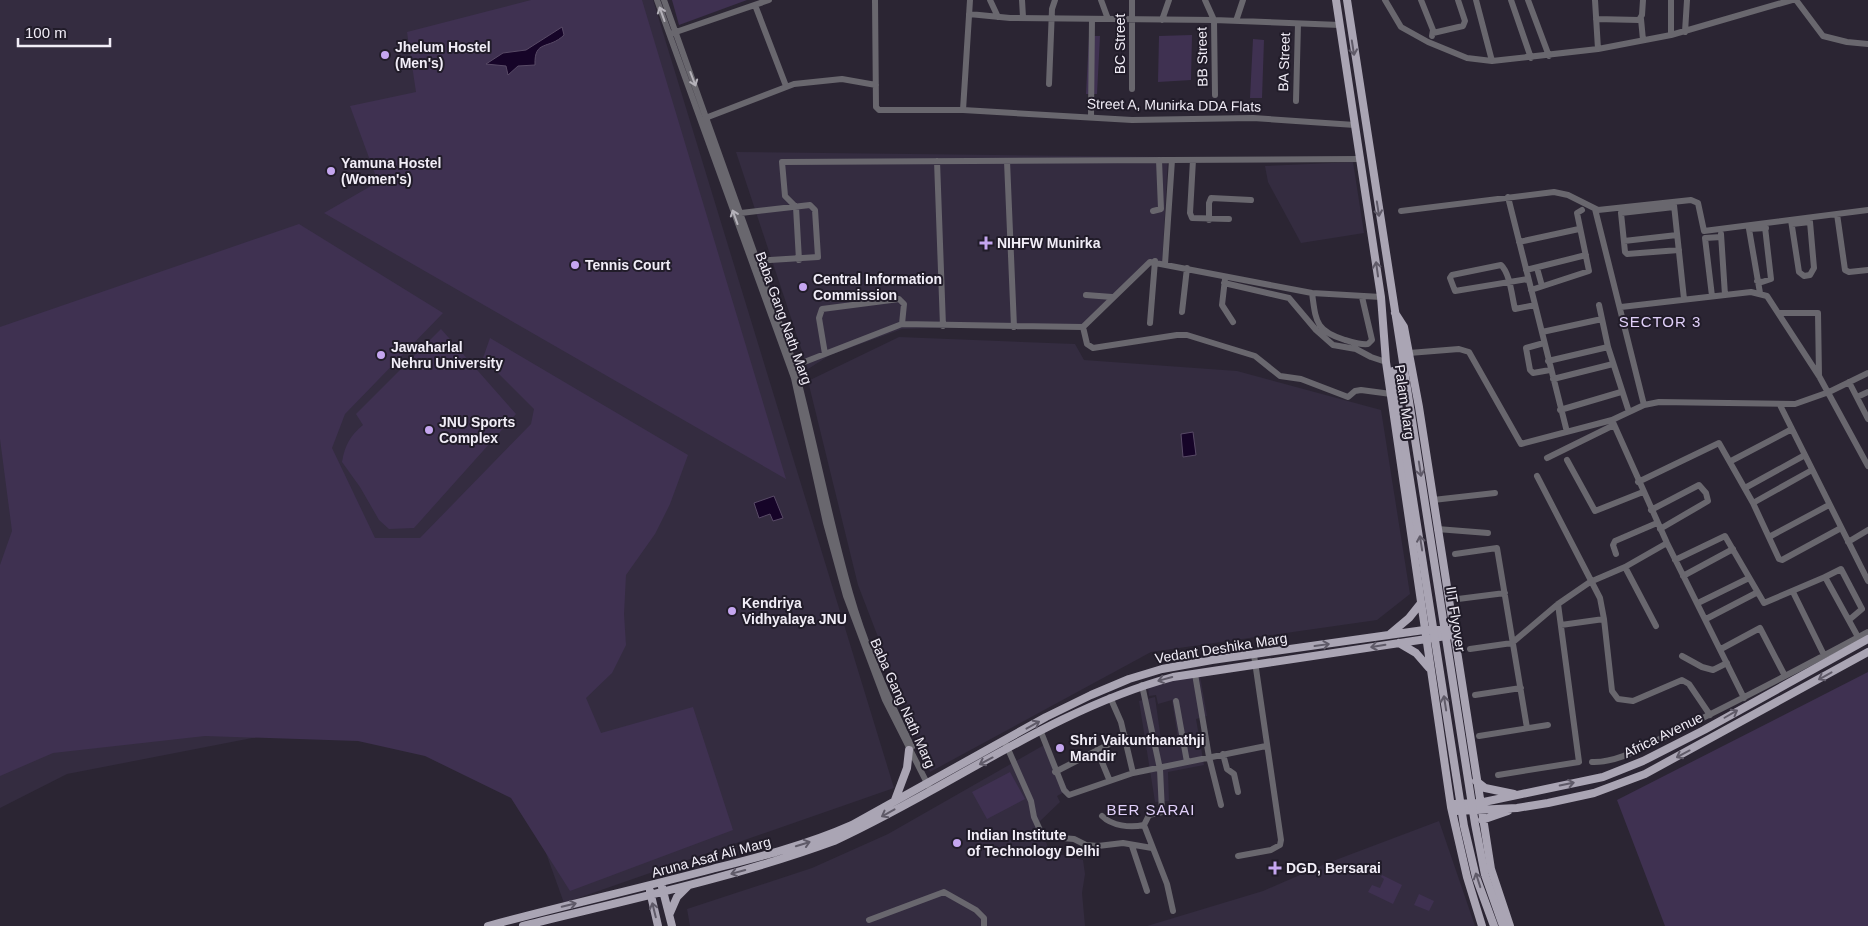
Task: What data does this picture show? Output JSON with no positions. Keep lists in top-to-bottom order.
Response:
{
  "streets": {
    "main road": [
      "Palam Marg",
      "IIT Flyover",
      "Vedant Deshika Marg",
      "Africa Avenue",
      "Aruna Asaf Ali Marg"
    ],
    "street": [
      "BC Street",
      "BB Street",
      "BA Street",
      "Street A, Munirka DDA Flats",
      "Baba Gang Nath Marg"
    ]
  },
  "crossings": [
    ["Street A, Munirka DDA Flats", "Palam Marg"],
    ["Baba Gang Nath Marg", "Vedant Deshika Marg"],
    ["Baba Gang Nath Marg", "Aruna Asaf Ali Marg"],
    ["Palam Marg", "IIT Flyover"],
    ["Palam Marg", "Vedant Deshika Marg"],
    ["Palam Marg", "Africa Avenue"],
    ["Vedant Deshika Marg", "Aruna Asaf Ali Marg"]
  ],
  "districts": ["SECTOR 3", "BER SARAI"],
  "places": {
    "other": [
      "Jhelum Hostel (Men's)",
      "Yamuna Hostel (Women's)",
      "Tennis Court",
      "Central Information Commission",
      "Jawaharlal Nehru University",
      "JNU Sports Complex",
      "Kendriya Vidhyalaya JNU",
      "Shri Vaikunthanathji Mandir",
      "Indian Institute of Technology Delhi"
    ],
    "health": ["NIHFW Munirka", "DGD, Bersarai"]
  },
  "scale_bar": "100 m"
}
